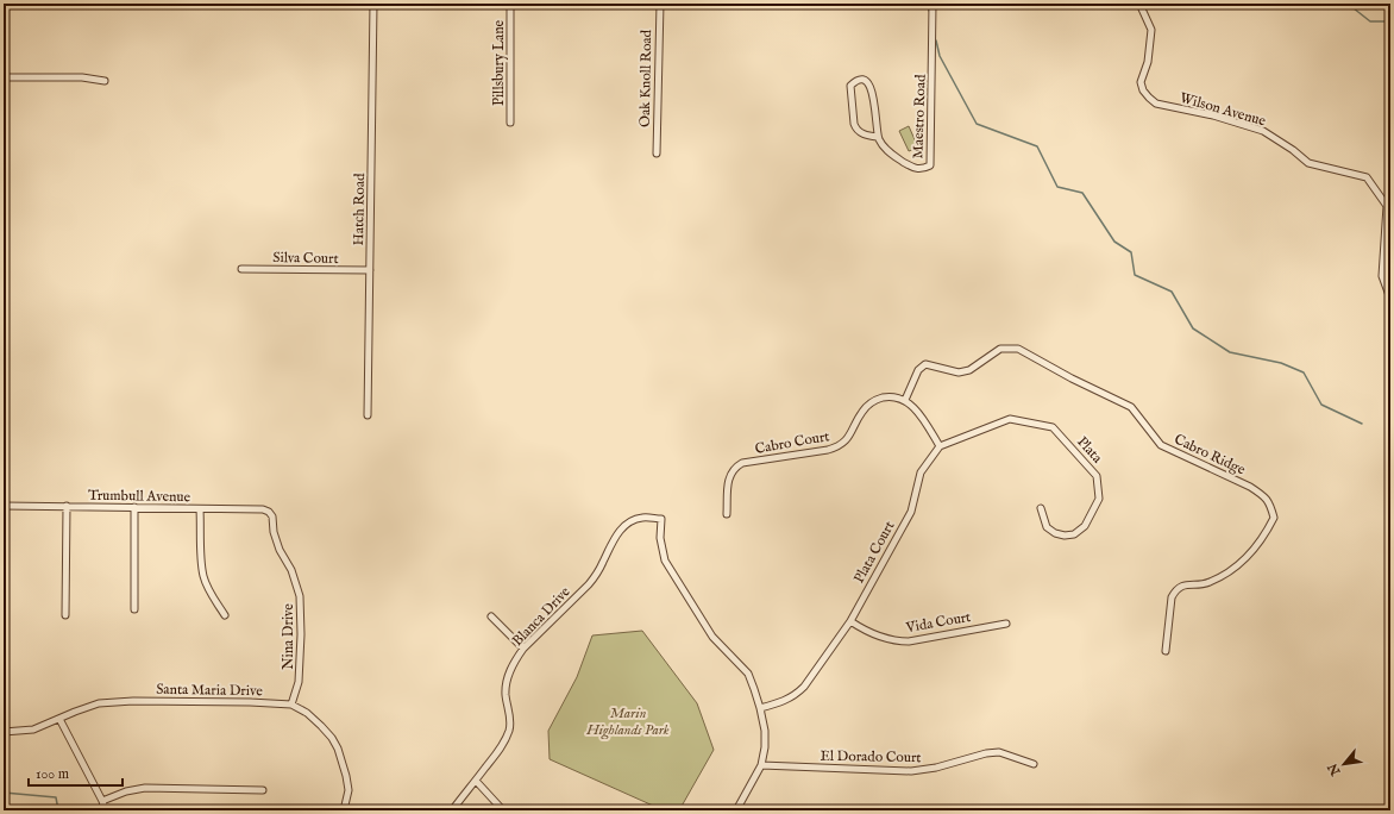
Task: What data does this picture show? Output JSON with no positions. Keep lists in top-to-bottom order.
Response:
{
  "streets": {
    "street": [
      "Pillsbury Lane",
      "Oak Knoll Road",
      "Wilson Avenue",
      "Maestro Road",
      "Hatch Road",
      "Silva Court",
      "Cabro Court",
      "Plata",
      "Cabro Ridge",
      "Trumbull Avenue",
      "Plata Court",
      "Blanca Drive",
      "Vida Court",
      "Nina Drive",
      "Santa Maria Drive",
      "El Dorado Court"
    ]
  },
  "crossings": [
    ["Hatch Road", "Silva Court"],
    ["Cabro Court", "Cabro Ridge"],
    ["Plata", "Plata Court"],
    ["Trumbull Avenue", "Nina Drive"],
    ["Plata Court", "Blanca Drive"],
    ["Plata Court", "Vida Court"],
    ["Nina Drive", "Santa Maria Drive"]
  ],
  "parks": ["Marin Highlands Park"],
  "scale_bar": "100 m",
  "north": "bottom left"
}
